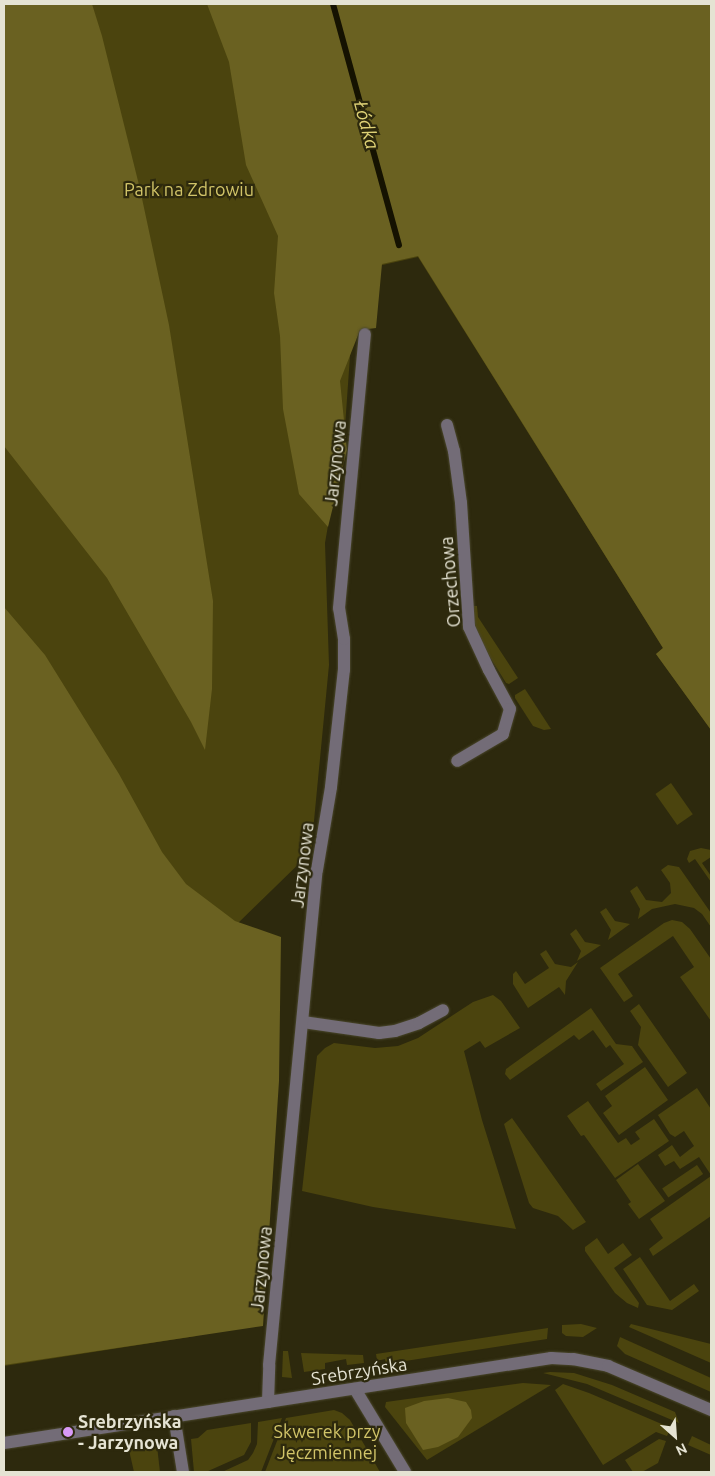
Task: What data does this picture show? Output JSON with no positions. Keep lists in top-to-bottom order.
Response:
{
  "streets": {
    "street": ["Jarzynowa", "Orzechowa", "Srebrzyńska"]
  },
  "crossings": [
    ["Jarzynowa", "Srebrzyńska"]
  ],
  "water": ["Łódka"],
  "parks": ["Park na Zdrowiu", "Skwerek przy Jęczmiennej"],
  "places": ["Srebrzyńska - Jarzynowa"],
  "north": "bottom right"
}
